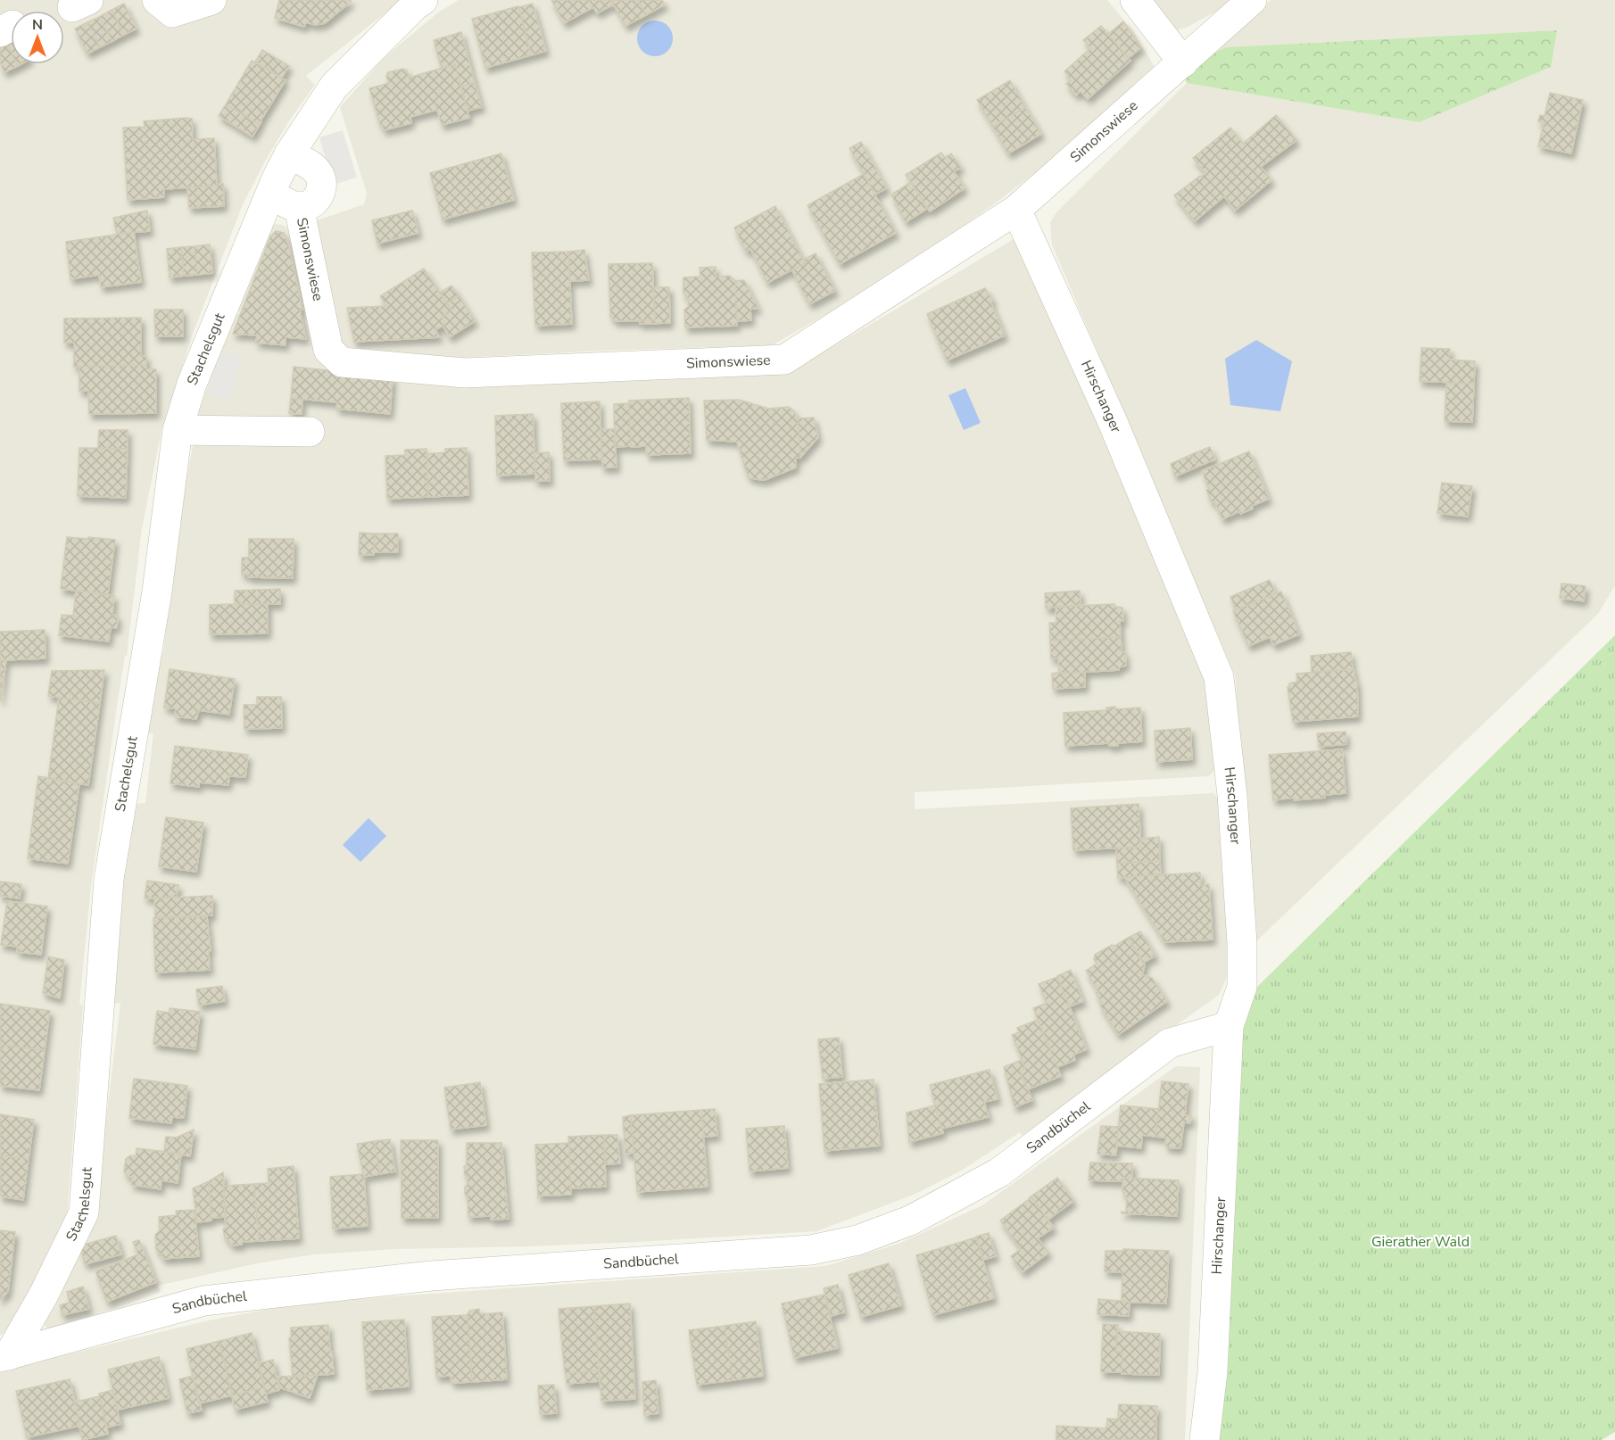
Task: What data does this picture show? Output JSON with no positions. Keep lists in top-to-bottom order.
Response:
{
  "streets": {
    "street": [
      "Simonswiese",
      "Stachelsgut",
      "Hirschanger",
      "Sandbüchel"
    ]
  },
  "crossings": [
    ["Simonswiese", "Stachelsgut"],
    ["Simonswiese", "Hirschanger"],
    ["Stachelsgut", "Sandbüchel"],
    ["Hirschanger", "Sandbüchel"]
  ],
  "parks": ["Gierather Wald"],
  "north": "top"
}
